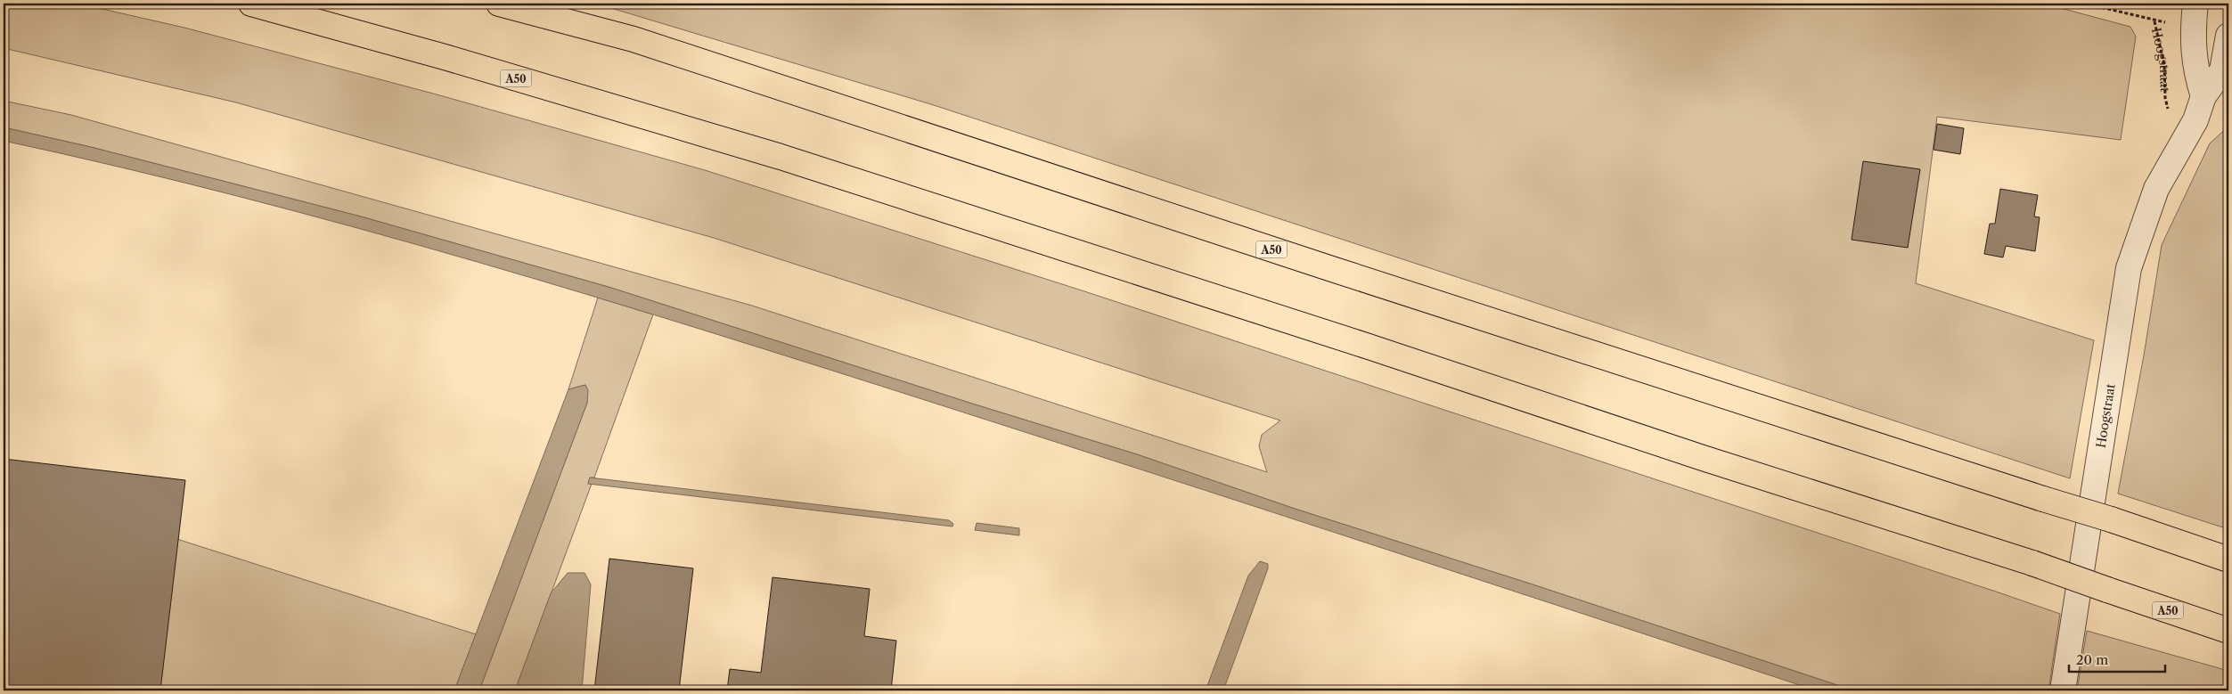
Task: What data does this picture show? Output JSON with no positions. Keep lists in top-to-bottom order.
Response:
{
  "streets": {
    "highway": ["A50"],
    "street": ["Hoogstraat"]
  },
  "scale_bar": "20 m"
}
